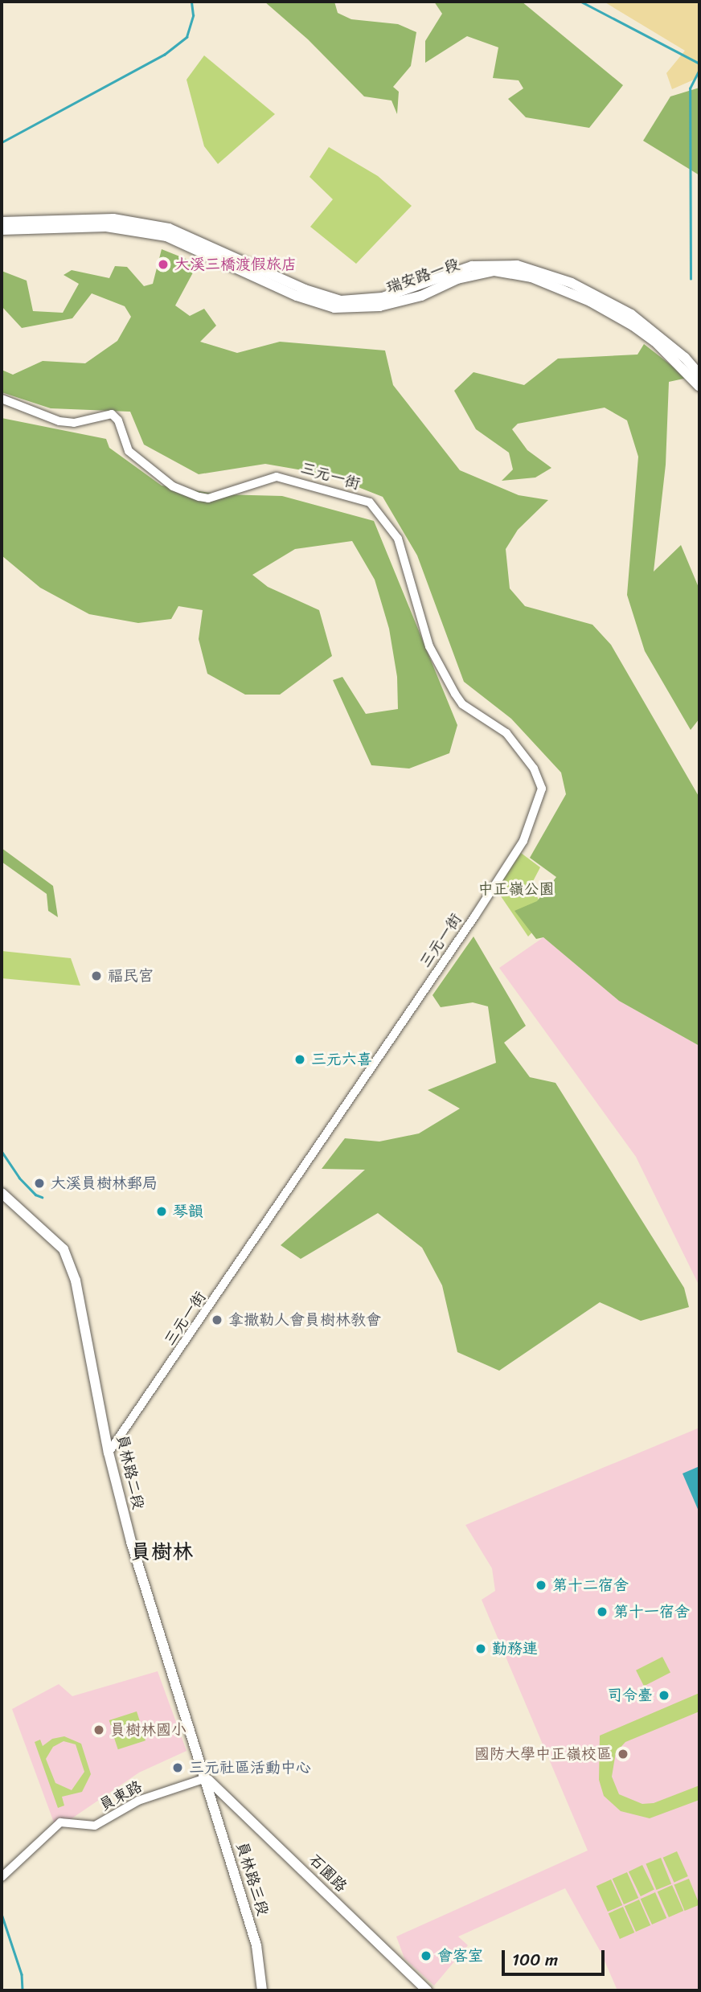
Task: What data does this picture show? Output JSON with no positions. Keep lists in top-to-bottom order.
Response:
{
  "streets": {
    "main road": [
      "瑞安路一段",
      "員林路二段",
      "石園路",
      "員林路三段"
    ],
    "street": ["三元一街", "員東路"]
  },
  "crossings": [
    ["三元一街", "員林路二段"],
    ["員林路二段", "員東路"],
    ["員林路二段", "石園路"],
    ["員林路二段", "員林路三段"],
    ["員東路", "石園路"],
    ["員東路", "員林路三段"],
    ["石園路", "員林路三段"]
  ],
  "districts": ["員樹林"],
  "parks": ["中正嶺公園"],
  "places": [
    "大溪三橋渡假旅店",
    "福民宮",
    "三元六喜",
    "大溪員樹林郵局",
    "琴韻",
    "拿撒勒人會員樹林教會",
    "第十二宿舍",
    "第十一宿舍",
    "勤務連",
    "司令臺",
    "員樹林國小",
    "國防大學中正嶺校區",
    "三元社區活動中心",
    "會客室"
  ],
  "scale_bar": "100 m"
}
